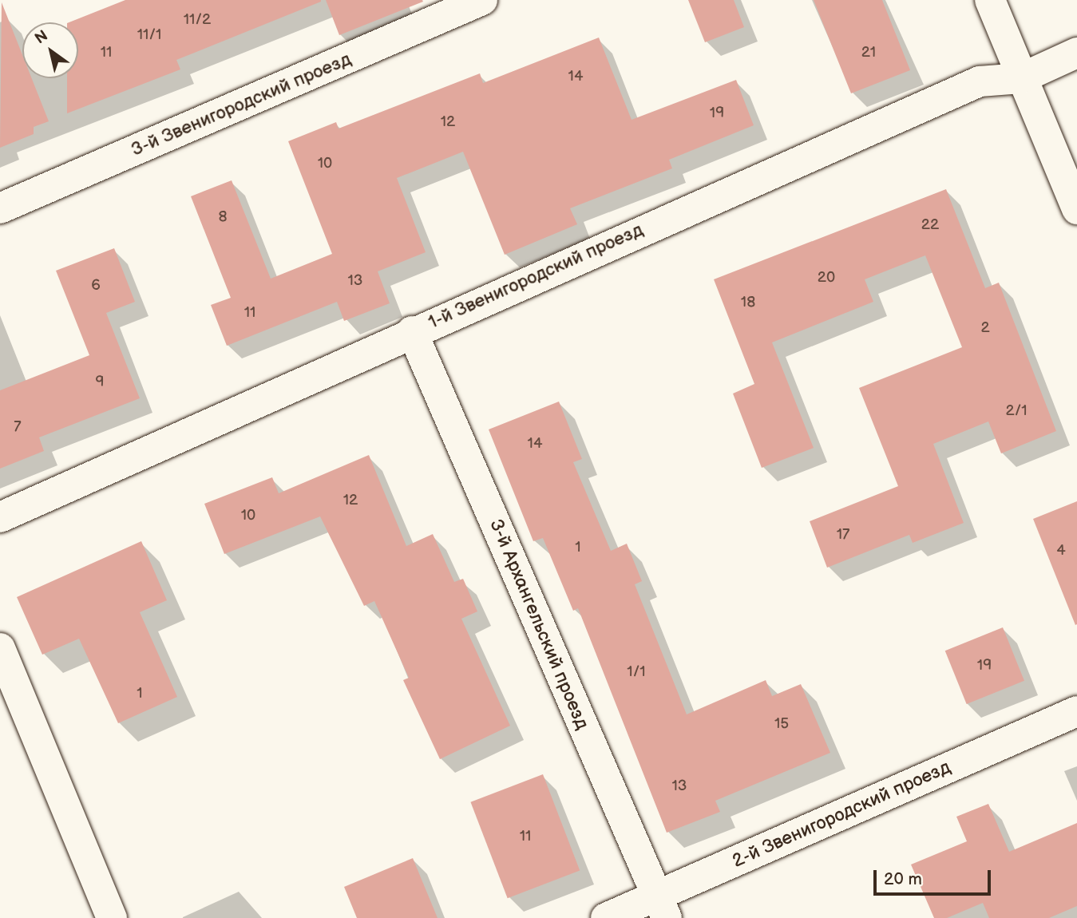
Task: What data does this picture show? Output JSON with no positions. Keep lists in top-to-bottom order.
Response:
{
  "streets": {
    "street": [
      "3-й Звенигородский проезд",
      "1-й Звенигородский проезд",
      "3-й Архангельский проезд",
      "2-й Звенигородский проезд"
    ]
  },
  "crossings": [
    ["1-й Звенигородский проезд", "3-й Архангельский проезд"],
    ["3-й Архангельский проезд", "2-й Звенигородский проезд"]
  ],
  "house_numbers": [
    "11/2",
    "11/1",
    "11",
    "21",
    "14",
    "19",
    "12",
    "10",
    "8",
    "22",
    "20",
    "13",
    "6",
    "18",
    "11",
    "2",
    "9",
    "2/1",
    "7",
    "14",
    "12",
    "10",
    "17",
    "1",
    "4",
    "19",
    "1/1",
    "1",
    "15",
    "13",
    "11"
  ],
  "scale_bar": "20 m",
  "north": "top left"
}
